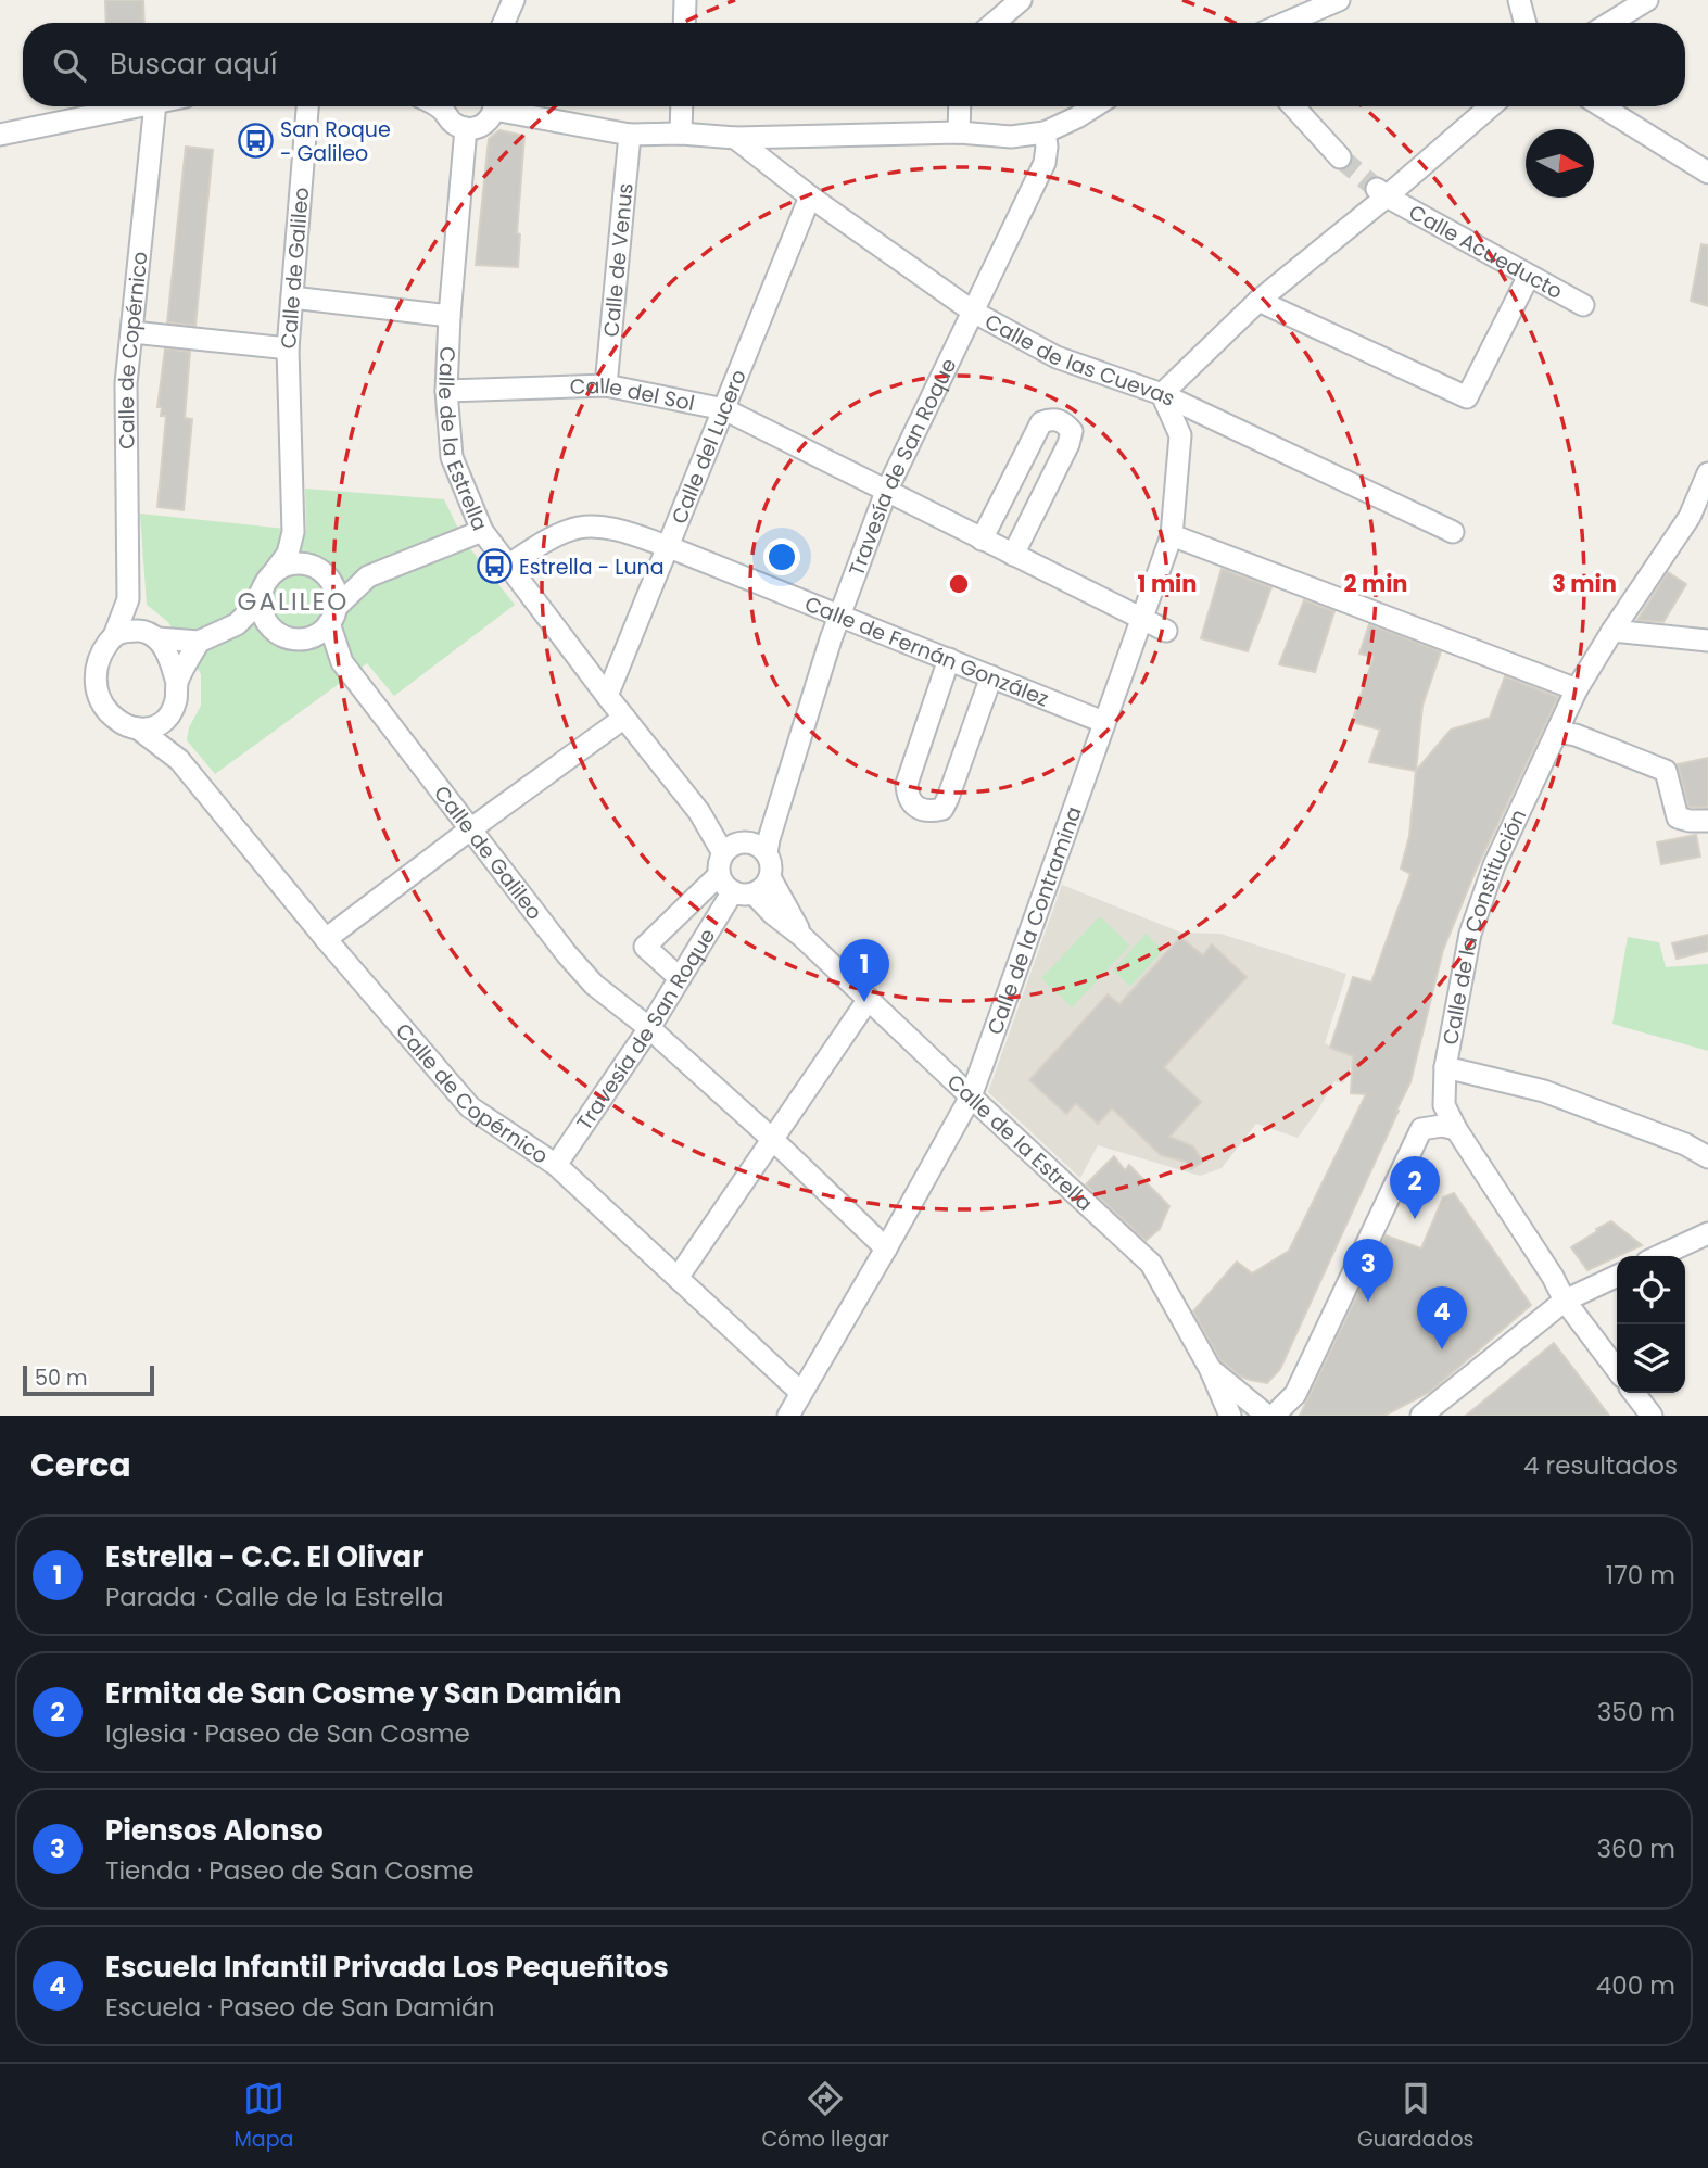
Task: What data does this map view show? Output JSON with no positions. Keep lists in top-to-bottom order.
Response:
{
  "streets": {
    "street": [
      "Calle Acueducto",
      "Calle de Venus",
      "Calle de Galileo",
      "Calle de Copérnico",
      "Calle de las Cuevas",
      "Calle del Sol",
      "Calle de la Estrella",
      "Calle del Lucero",
      "Travesía de San Roque",
      "Calle de Fernán González",
      "Calle de la Contramina",
      "Calle de la Constitución"
    ]
  },
  "crossings": [
    ["Calle de Venus", "Calle del Sol"],
    ["Calle de Galileo", "Travesía de San Roque"],
    ["Calle de Galileo", "Calle de la Contramina"],
    ["Calle de Copérnico", "Travesía de San Roque"],
    ["Calle de Copérnico", "Calle de la Contramina"],
    ["Calle de las Cuevas", "Calle del Lucero"],
    ["Calle de las Cuevas", "Travesía de San Roque"],
    ["Calle de las Cuevas", "Calle de la Contramina"],
    ["Calle del Sol", "Calle de la Estrella"],
    ["Calle del Sol", "Calle del Lucero"],
    ["Calle del Sol", "Travesía de San Roque"],
    ["Calle del Sol", "Calle de la Contramina"],
    ["Calle de la Estrella", "Calle del Lucero"],
    ["Calle de la Estrella", "Travesía de San Roque"],
    ["Calle de la Estrella", "Calle de Fernán González"],
    ["Calle de la Estrella", "Calle de la Contramina"],
    ["Calle del Lucero", "Calle de Fernán González"],
    ["Travesía de San Roque", "Calle de Fernán González"],
    ["Calle de Fernán González", "Calle de la Contramina"]
  ],
  "districts": ["GALILEO"],
  "places": {
    "bus stop": ["San Roque - Galileo", "Estrella - Luna"]
  },
  "scale_bar": "50 m",
  "north": "right",
  "page": {
    "search": "Buscar aquí",
    "pins": [
      "1",
      "2",
      "3",
      "4"
    ],
    "scale": "50 m",
    "heading": ["Cerca", "4 resultados"],
    "list": [
      {
        "mark": "1",
        "name": "Estrella - C.C. El Olivar",
        "note": "Parada · Calle de la Estrella",
        "value": "170 m"
      },
      {
        "mark": "2",
        "name": "Ermita de San Cosme y San Damián",
        "note": "Iglesia · Paseo de San Cosme",
        "value": "350 m"
      },
      {
        "mark": "3",
        "name": "Piensos Alonso",
        "note": "Tienda · Paseo de San Cosme",
        "value": "360 m"
      },
      {
        "mark": "4",
        "name": "Escuela Infantil Privada Los Pequeñitos",
        "note": "Escuela · Paseo de San Damián",
        "value": "400 m"
      }
    ],
    "nav": ["Mapa", "Cómo llegar", "Guardados"]
  },
  "rings": ["1 min", "2 min", "3 min"]
}
